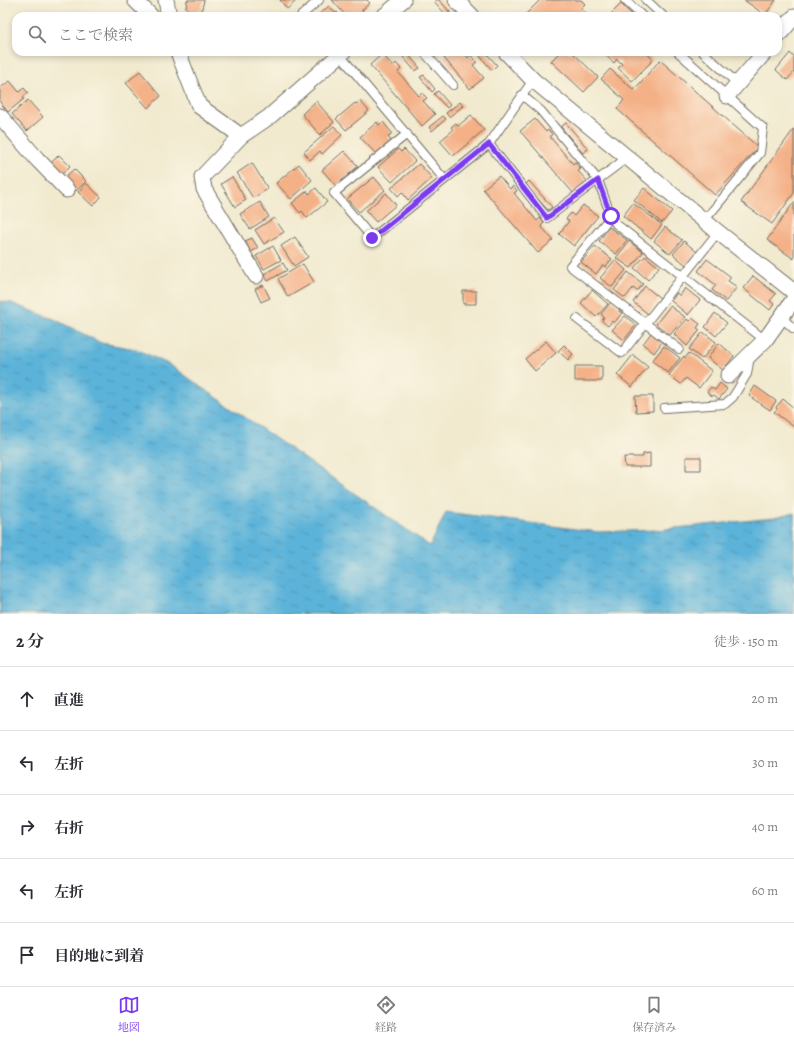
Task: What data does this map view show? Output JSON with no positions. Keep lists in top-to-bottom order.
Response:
{
  "page": {
    "search": "ここで検索",
    "heading": ["2 分", "徒歩 · 150 m"],
    "list": [
      ["直進", "20 m"],
      ["左折", "30 m"],
      ["右折", "40 m"],
      ["左折", "60 m"],
      "目的地に到着"
    ],
    "nav": ["地図", "経路", "保存済み"]
  }
}
